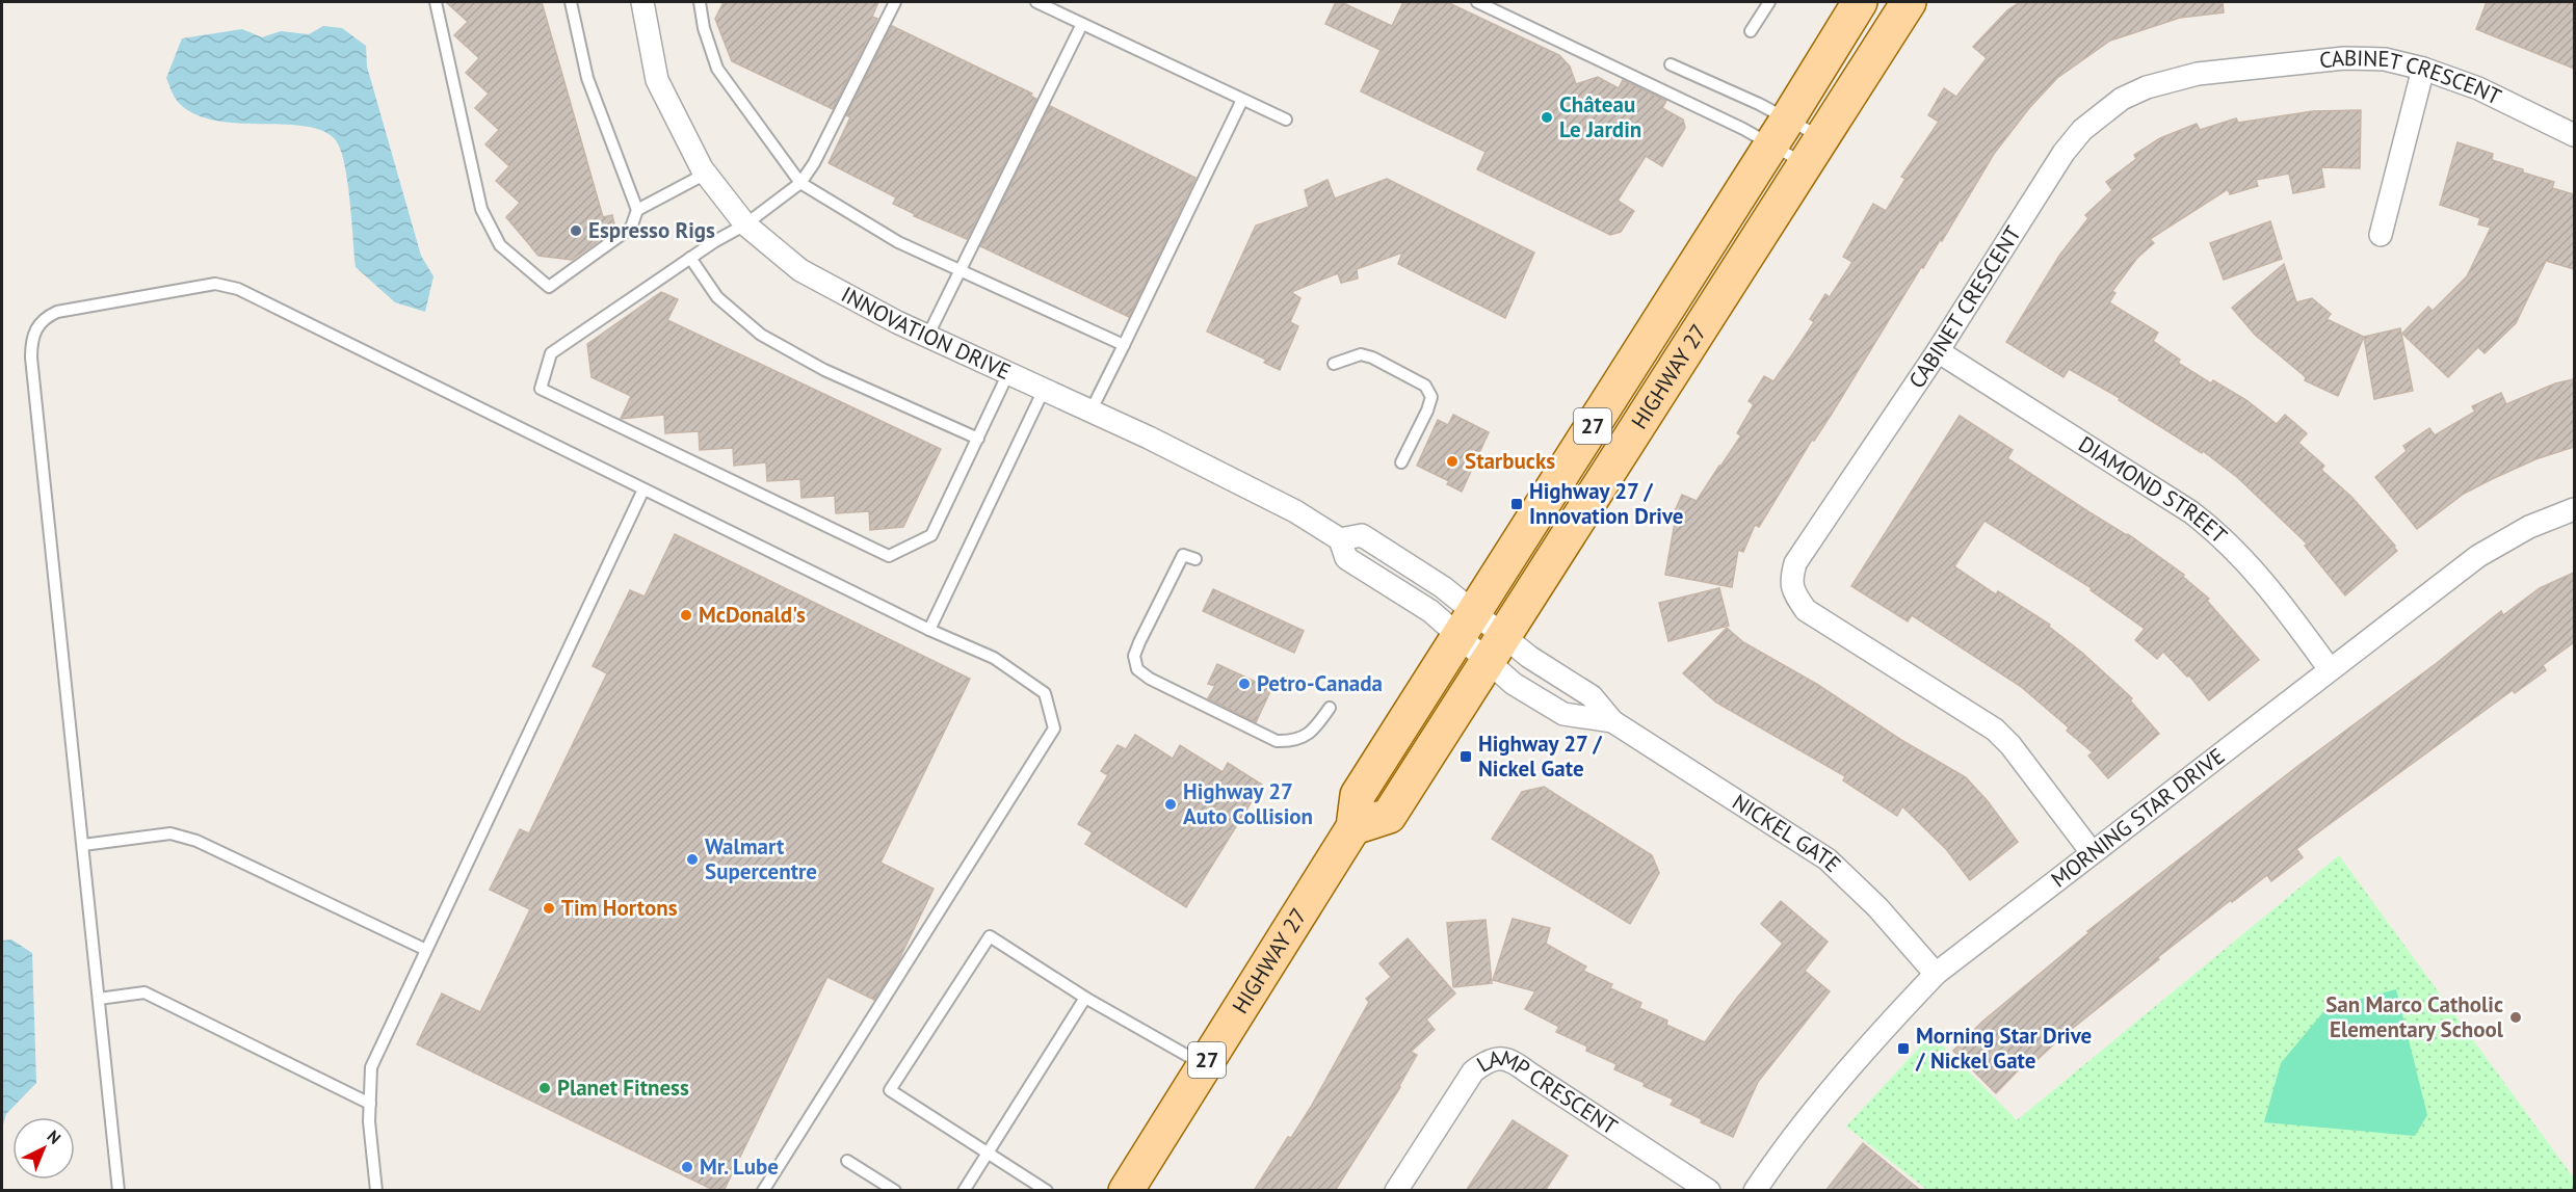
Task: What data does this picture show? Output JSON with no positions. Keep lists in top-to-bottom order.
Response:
{
  "streets": {
    "main road": ["HIGHWAY 27", "27"],
    "street": [
      "CABINET CRESCENT",
      "INNOVATION DRIVE",
      "DIAMOND STREET",
      "MORNING STAR DRIVE",
      "NICKEL GATE",
      "LAMP CRESCENT"
    ]
  },
  "crossings": [
    ["CABINET CRESCENT", "DIAMOND STREET"],
    ["CABINET CRESCENT", "MORNING STAR DRIVE"],
    ["INNOVATION DRIVE", "HIGHWAY 27"],
    ["INNOVATION DRIVE", "NICKEL GATE"],
    ["HIGHWAY 27", "NICKEL GATE"],
    ["DIAMOND STREET", "MORNING STAR DRIVE"],
    ["MORNING STAR DRIVE", "NICKEL GATE"]
  ],
  "places": {
    "other": [
      "Château Le Jardin",
      "Espresso Rigs",
      "Starbucks",
      "McDonald's",
      "Petro-Canada",
      "Highway 27 Auto Collision",
      "Walmart Supercentre",
      "Tim Hortons",
      "San Marco Catholic Elementary School",
      "Planet Fitness",
      "Mr. Lube"
    ],
    "transit": ["Highway 27 / Innovation Drive", "Highway 27 / Nickel Gate", "Morning Star Drive / Nickel Gate"]
  },
  "north": "top right"
}
